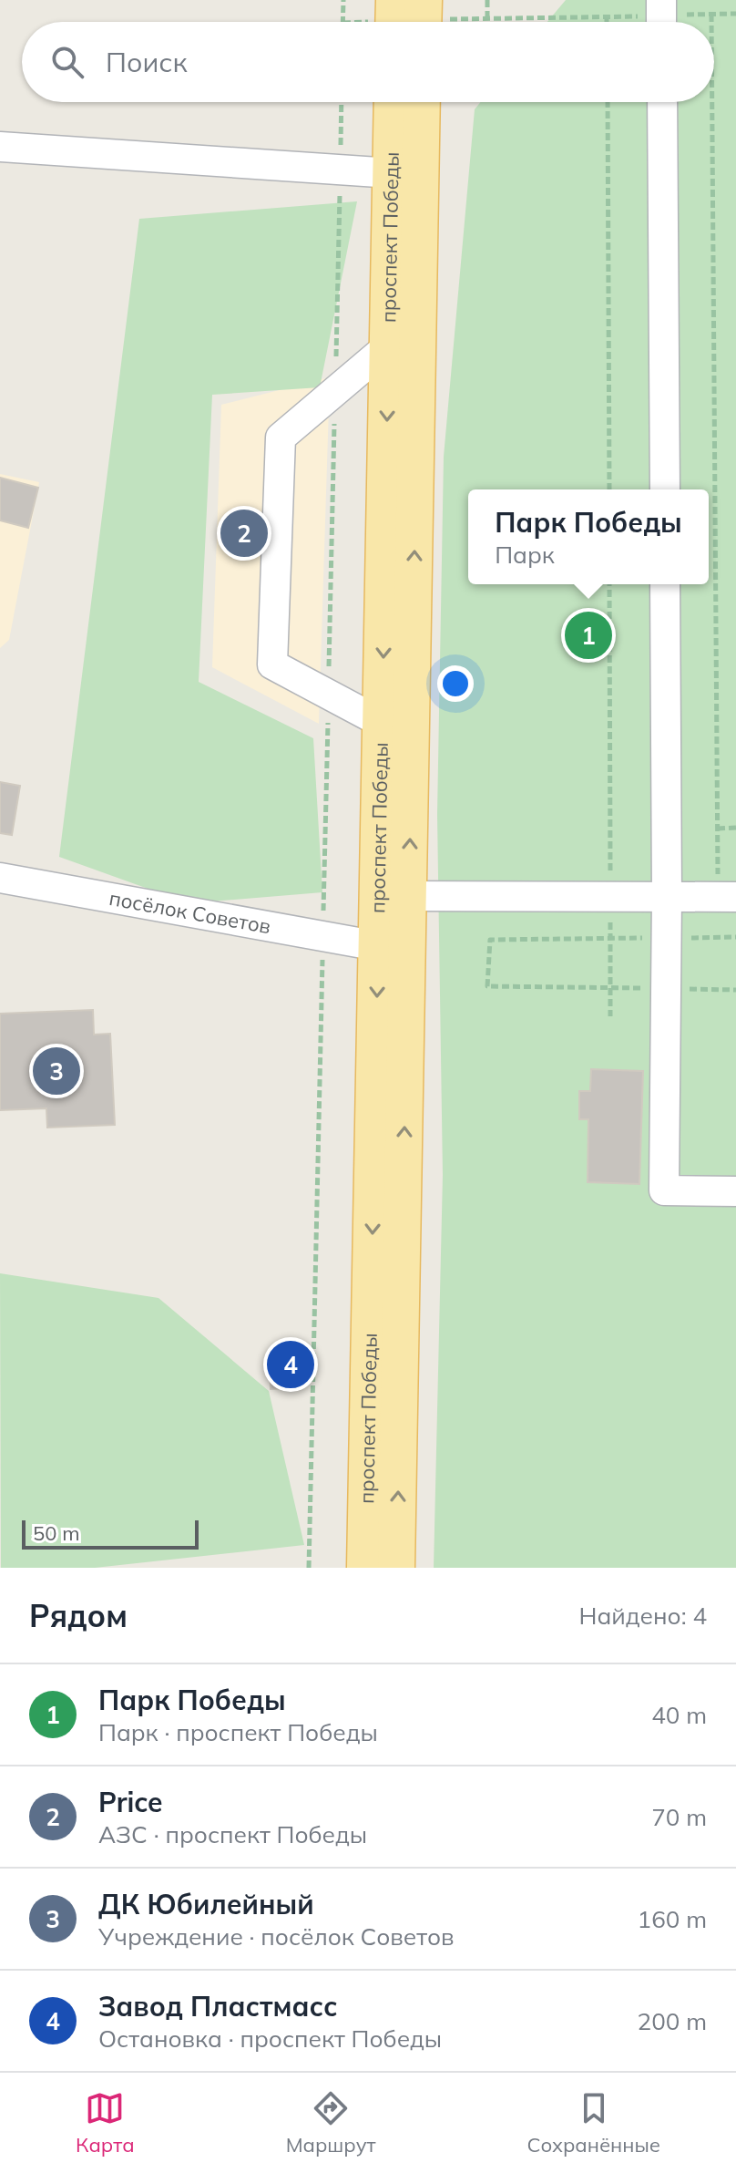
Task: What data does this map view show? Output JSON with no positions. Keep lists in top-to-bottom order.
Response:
{
  "streets": {
    "main road": ["проспект Победы"],
    "street": ["посёлок Советов"]
  },
  "crossings": [
    ["проспект Победы", "посёлок Советов"]
  ],
  "scale_bar": "50 m",
  "page": {
    "search": "Поиск",
    "popup": ["Парк Победы", "Парк"],
    "pins": [
      "2",
      "1",
      "3",
      "4"
    ],
    "scale": "50 m",
    "heading": ["Рядом", "Найдено: 4"],
    "list": [
      {
        "mark": "1",
        "name": "Парк Победы",
        "note": "Парк · проспект Победы",
        "value": "40 m"
      },
      {
        "mark": "2",
        "name": "Price",
        "note": "АЗС · проспект Победы",
        "value": "70 m"
      },
      {
        "mark": "3",
        "name": "ДК Юбилейный",
        "note": "Учреждение · посёлок Советов",
        "value": "160 m"
      },
      {
        "mark": "4",
        "name": "Завод Пластмасс",
        "note": "Остановка · проспект Победы",
        "value": "200 m"
      }
    ],
    "nav": ["Карта", "Маршрут", "Сохранённые"]
  }
}
